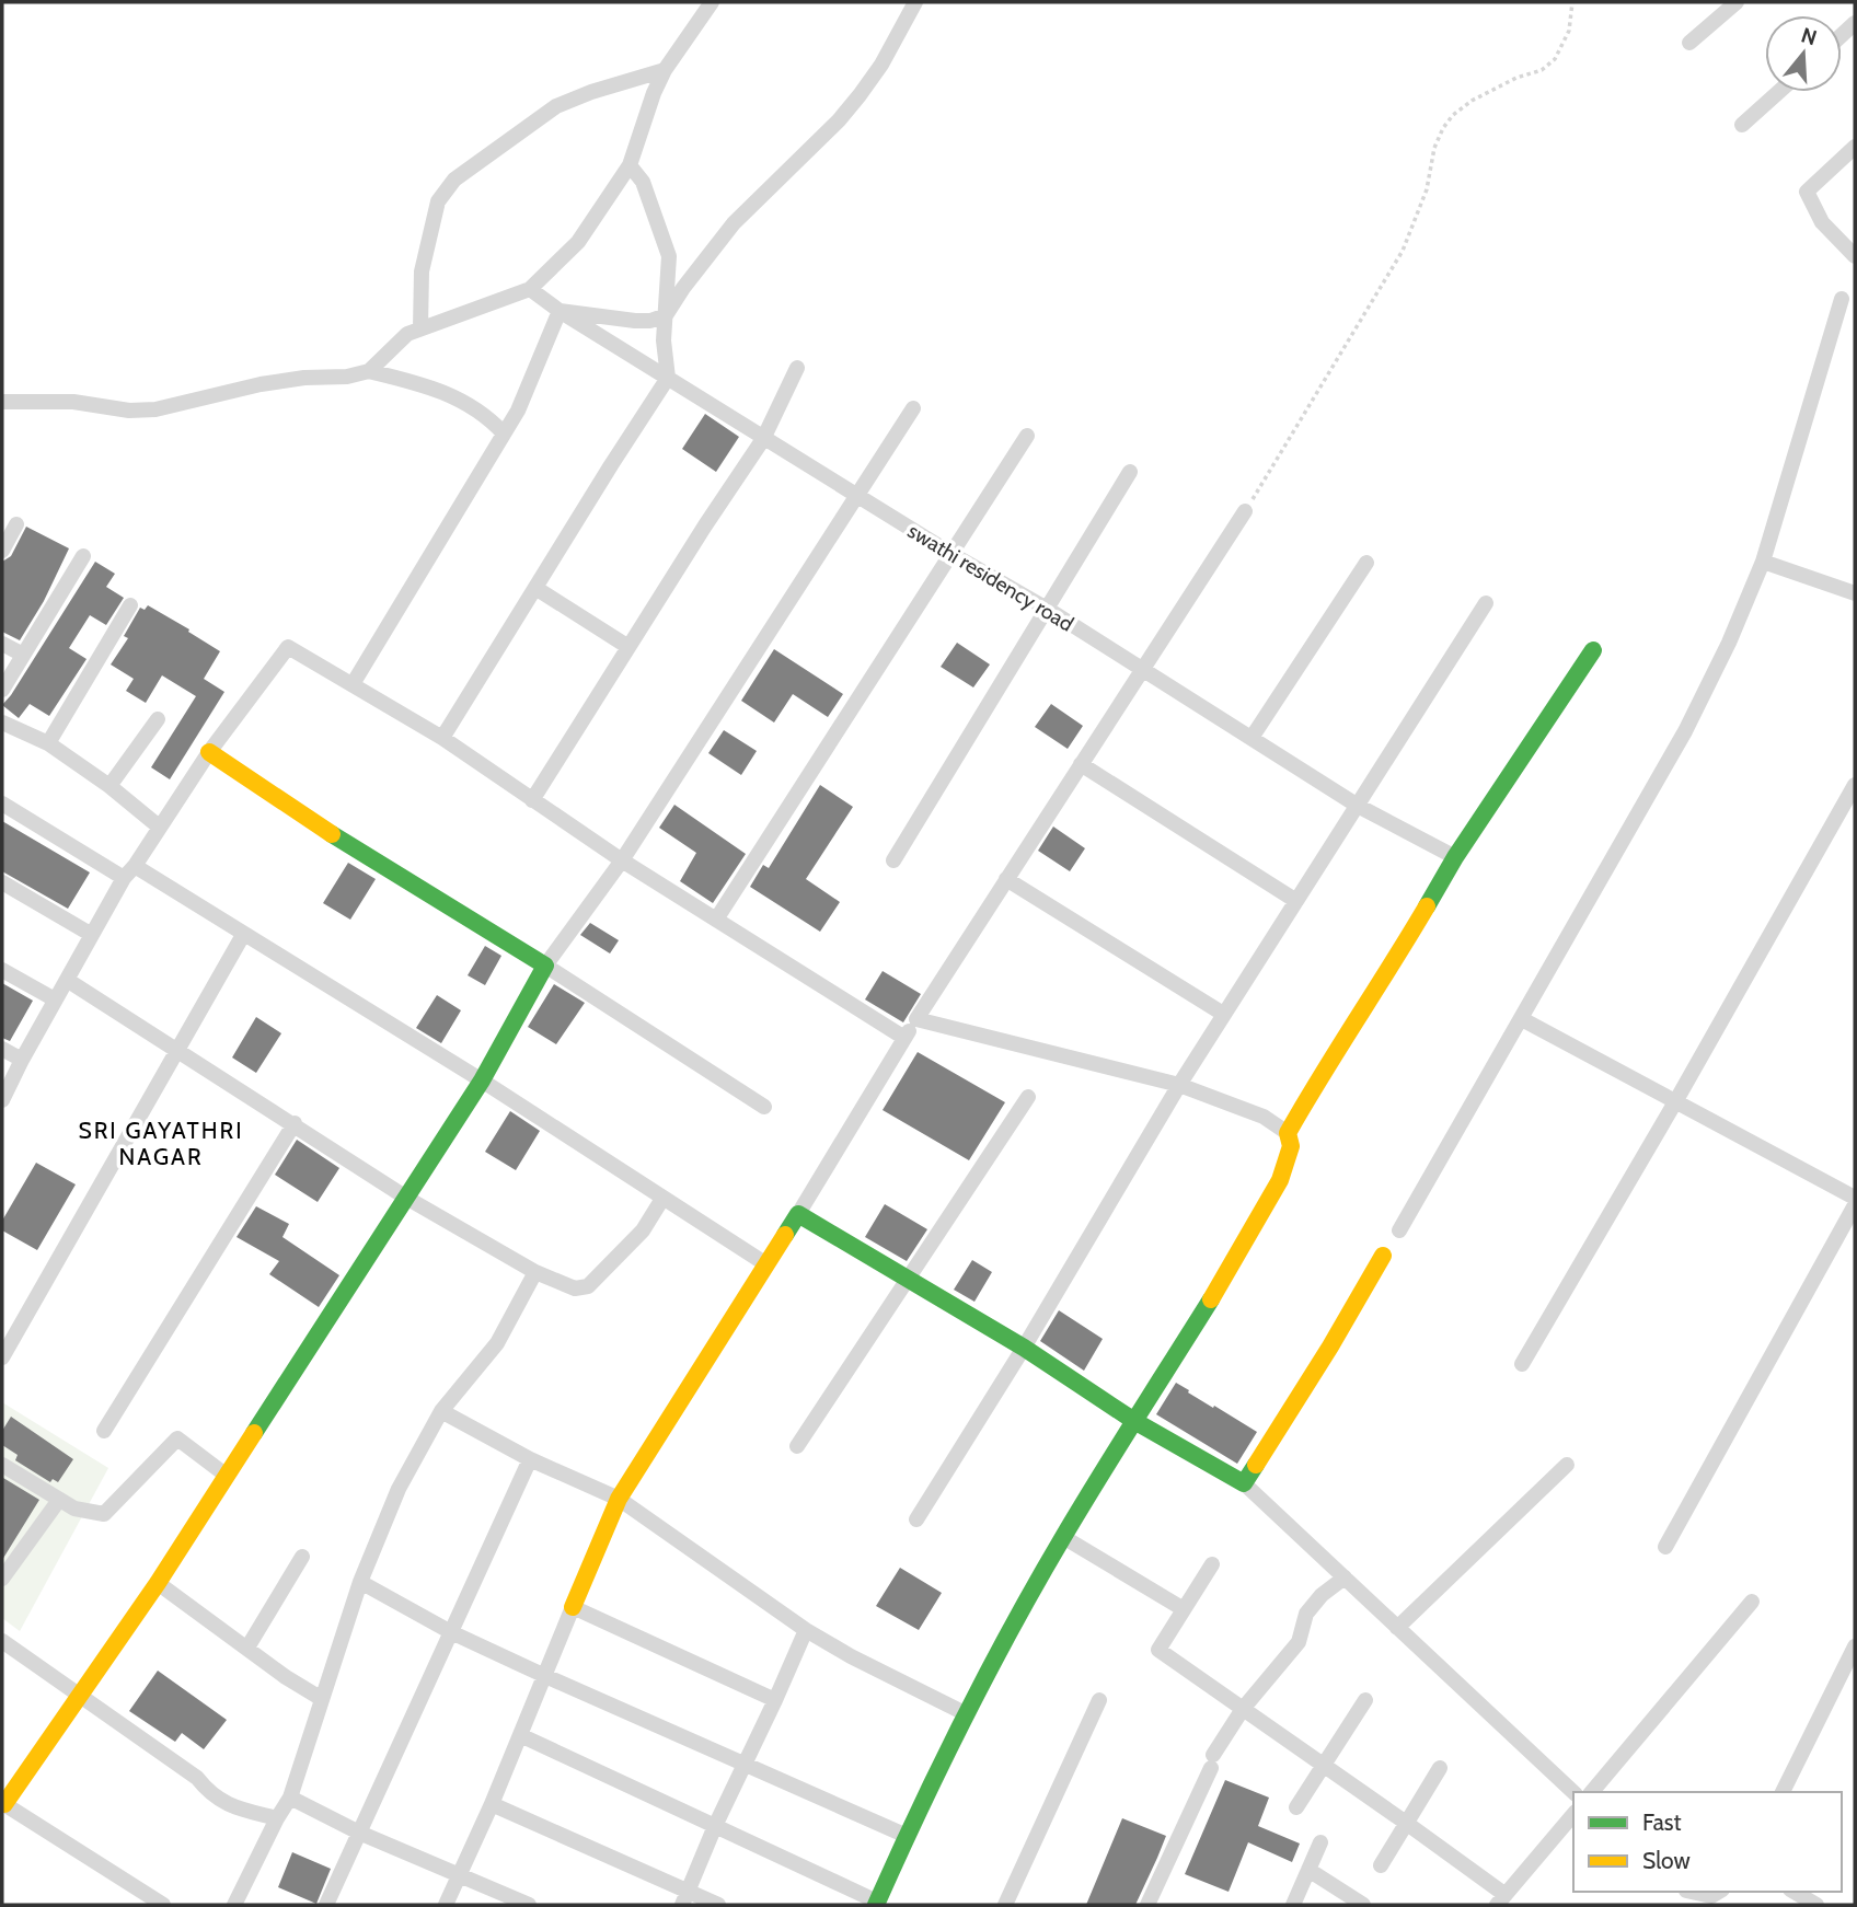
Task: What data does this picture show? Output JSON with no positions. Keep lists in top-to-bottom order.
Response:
{
  "streets": {
    "street": ["swathi residency road"]
  },
  "districts": ["SRI GAYATHRI NAGAR"],
  "legend": ["Fast", "Slow"],
  "north": "top"
}
